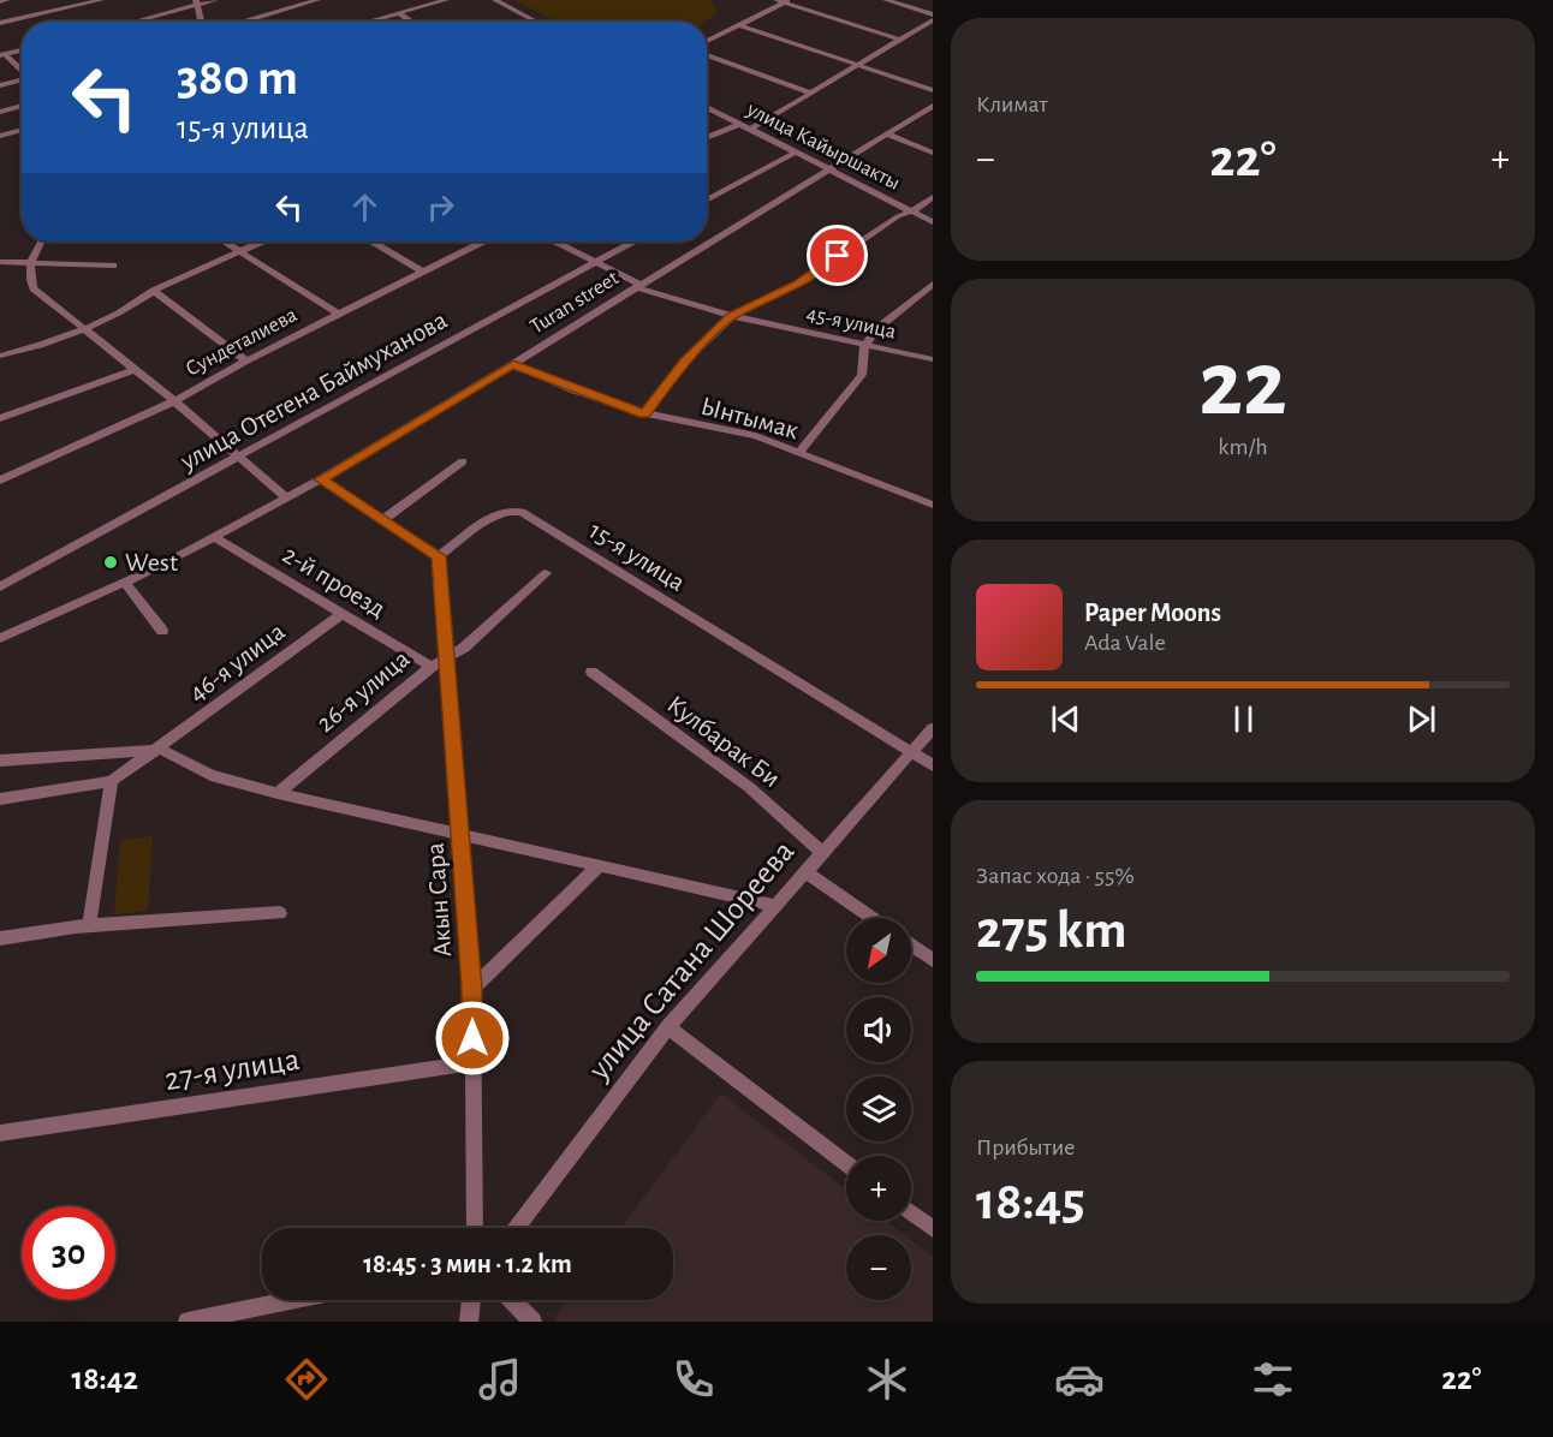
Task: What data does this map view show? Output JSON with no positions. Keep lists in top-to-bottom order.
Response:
{
  "streets": {
    "street": [
      "улица Кайыршакты",
      "Turan street",
      "45-я улица",
      "Сундеталиева",
      "улица Отегена Баймуханова",
      "Ынтымак",
      "15-я улица",
      "2-й проезд",
      "46-я улица",
      "26-я улица",
      "Кулбарак Би",
      "Акын Сара",
      "улица Сатана Шореева",
      "27-я улица"
    ]
  },
  "crossings": [
    ["улица Кайыршакты", "Turan street"],
    ["Turan street", "45-я улица"],
    ["Turan street", "Ынтымак"],
    ["Turan street", "2-й проезд"],
    ["15-я улица", "Акын Сара"],
    ["15-я улица", "улица Сатана Шореева"],
    ["2-й проезд", "46-я улица"],
    ["2-й проезд", "26-я улица"],
    ["2-й проезд", "Акын Сара"],
    ["26-я улица", "Акын Сара"],
    ["Кулбарак Би", "улица Сатана Шореева"],
    ["Акын Сара", "27-я улица"]
  ],
  "places": ["West"],
  "north": "bottom left",
  "page": {
    "tile": [
      "Климат",
      ["22", "km/h"],
      ["Запас хода · 55%", "275 km"],
      ["Прибытие", "18:45"]
    ],
    "turn": ["380 m", "15-я улица"],
    "heat": ["−", "22°", "+"],
    "song": ["Paper Moons", "Ada Vale"],
    "map_buttons": ["+", "−"],
    "limit": "30",
    "trip": "18:45 · 3 мин · 1.2 km",
    "tabs": ["18:42", "22°"]
  }
}
